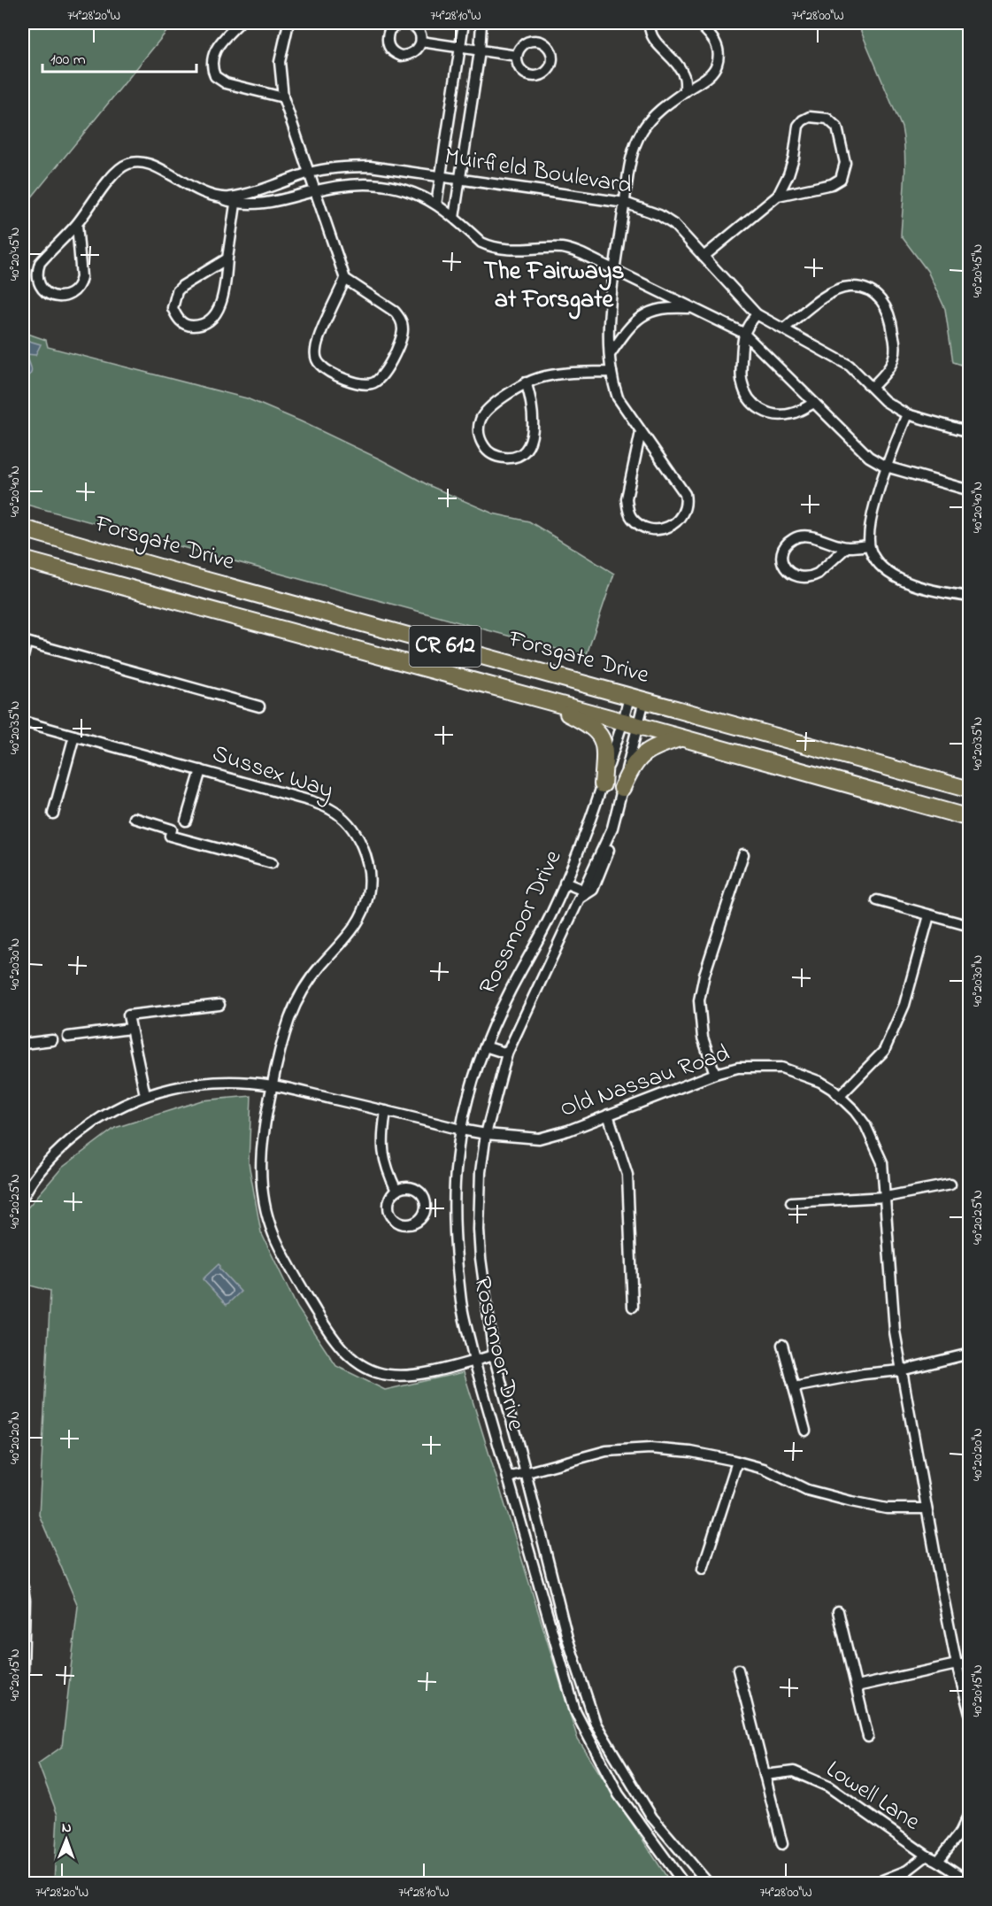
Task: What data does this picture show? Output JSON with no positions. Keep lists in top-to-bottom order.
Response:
{
  "streets": {
    "main road": ["Forsgate Drive", "CR 612"],
    "street": [
      "Muirfield Boulevard",
      "Sussex Way",
      "Rossmoor Drive",
      "Old Nassau Road",
      "Lowell Lane"
    ]
  },
  "crossings": [
    ["Forsgate Drive", "Rossmoor Drive"],
    ["CR 612", "Rossmoor Drive"],
    ["Sussex Way", "Rossmoor Drive"],
    ["Sussex Way", "Old Nassau Road"],
    ["Rossmoor Drive", "Old Nassau Road"]
  ],
  "districts": ["The Fairways at Forsgate"],
  "scale_bar": "100 m",
  "north": "top",
  "coordinates": [
    "74°28'20\"W",
    "74°28'10\"W",
    "74°28'00\"W",
    "40°20'45\"N",
    "40°20'40\"N",
    "40°20'35\"N",
    "40°20'30\"N",
    "40°20'25\"N",
    "40°20'20\"N",
    "40°20'15\"N"
  ]
}
